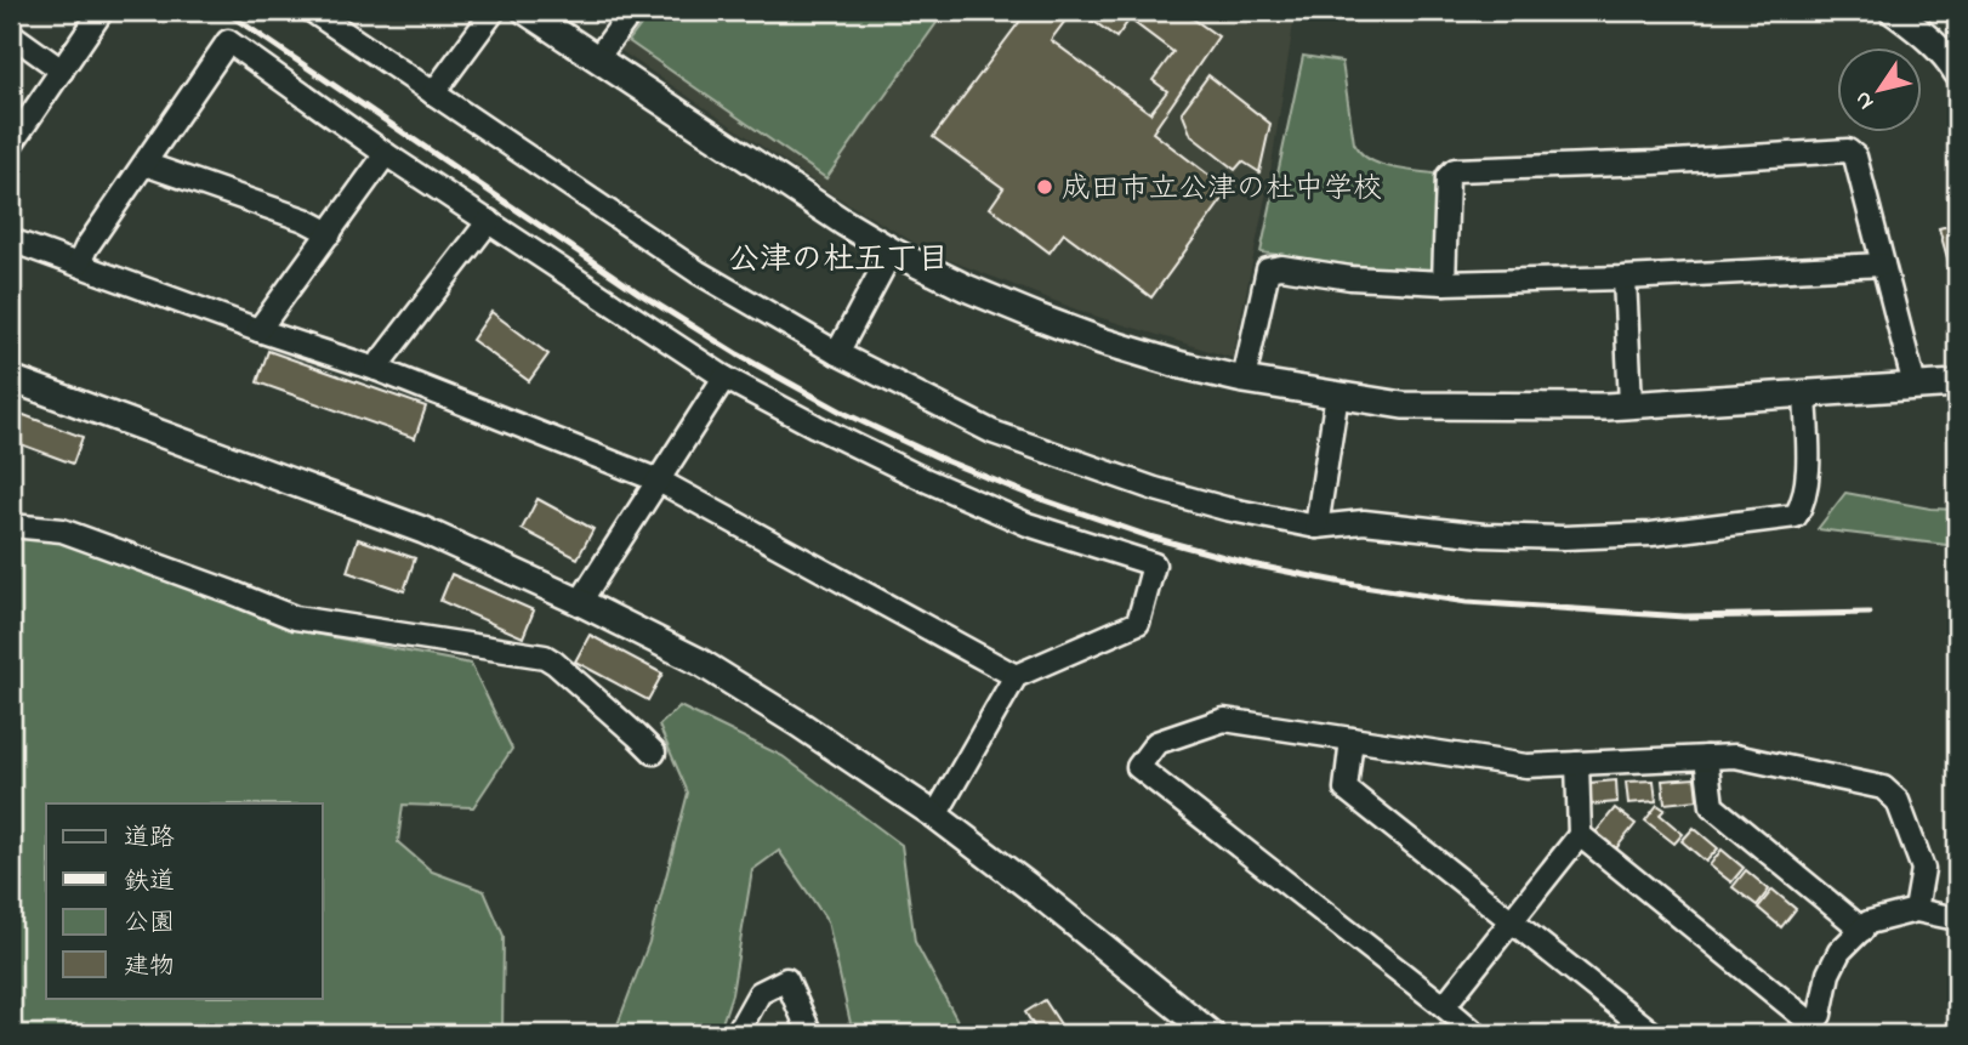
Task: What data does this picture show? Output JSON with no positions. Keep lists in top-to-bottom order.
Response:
{
  "districts": ["公津の杜五丁目"],
  "places": ["成田市立公津の杜中学校"],
  "legend": [
    "道路",
    "鉄道",
    "公園",
    "建物"
  ],
  "north": "bottom left"
}
